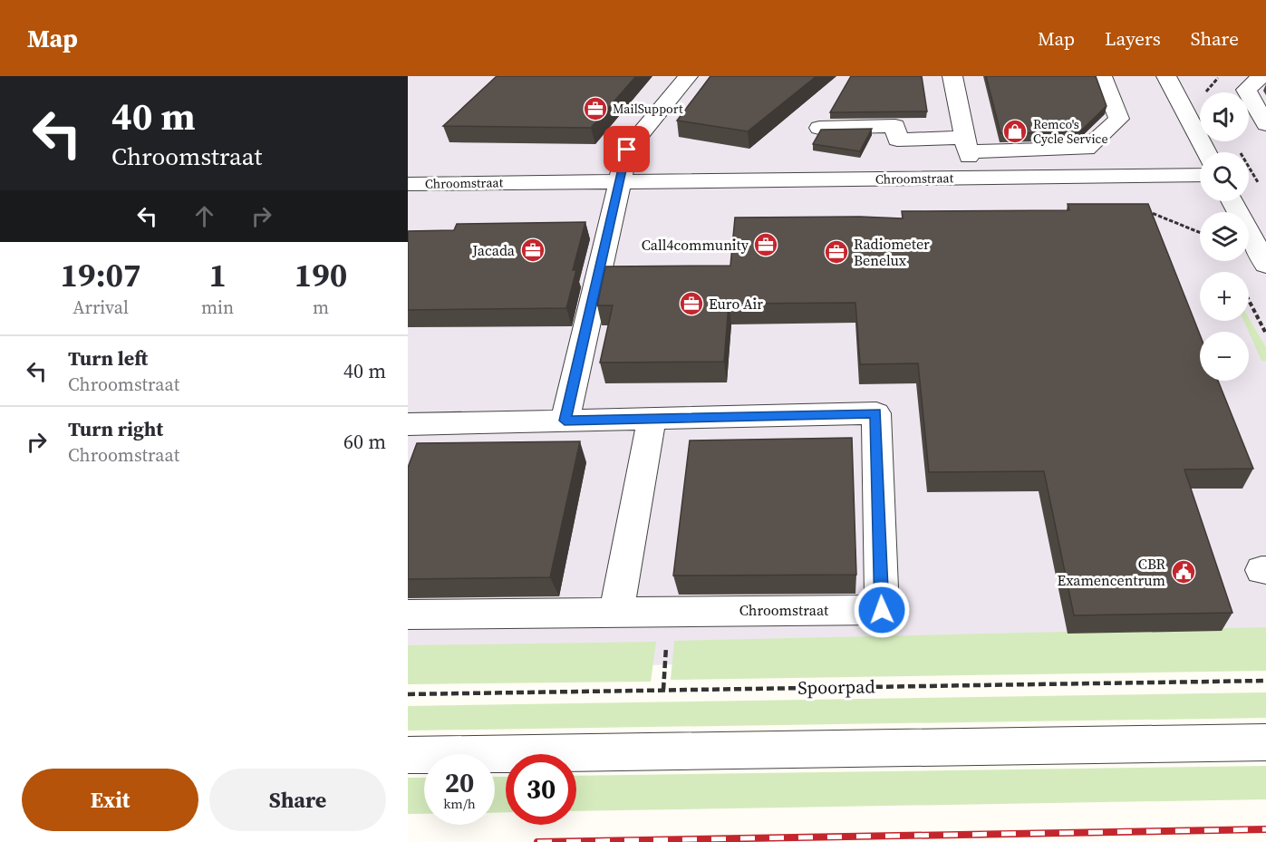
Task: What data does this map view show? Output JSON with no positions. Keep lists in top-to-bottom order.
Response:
{
  "streets": {
    "street": ["Chroomstraat"],
    "path": ["Spoorpad"]
  },
  "places": {
    "office": [
      "MailSupport",
      "Call4community",
      "Jacada",
      "Radiometer Benelux",
      "Euro Air"
    ],
    "shop": ["Remco's Cycle Service"],
    "public building": ["CBR Examencentrum"]
  },
  "page": {
    "header": "Map",
    "nav": ["Map", "Layers", "Share"],
    "turn": ["40 m", "Chroomstraat"],
    "map_buttons": ["+", "−"],
    "eta": [
      "19:07",
      "Arrival",
      "1",
      "min",
      "190",
      "m"
    ],
    "list": [
      {
        "name": "Turn left",
        "note": "Chroomstraat",
        "value": "40 m"
      },
      {
        "name": "Turn right",
        "note": "Chroomstraat",
        "value": "60 m"
      }
    ],
    "speed": "20 km/h",
    "limit": "30",
    "buttons": ["Exit", "Share"]
  }
}
